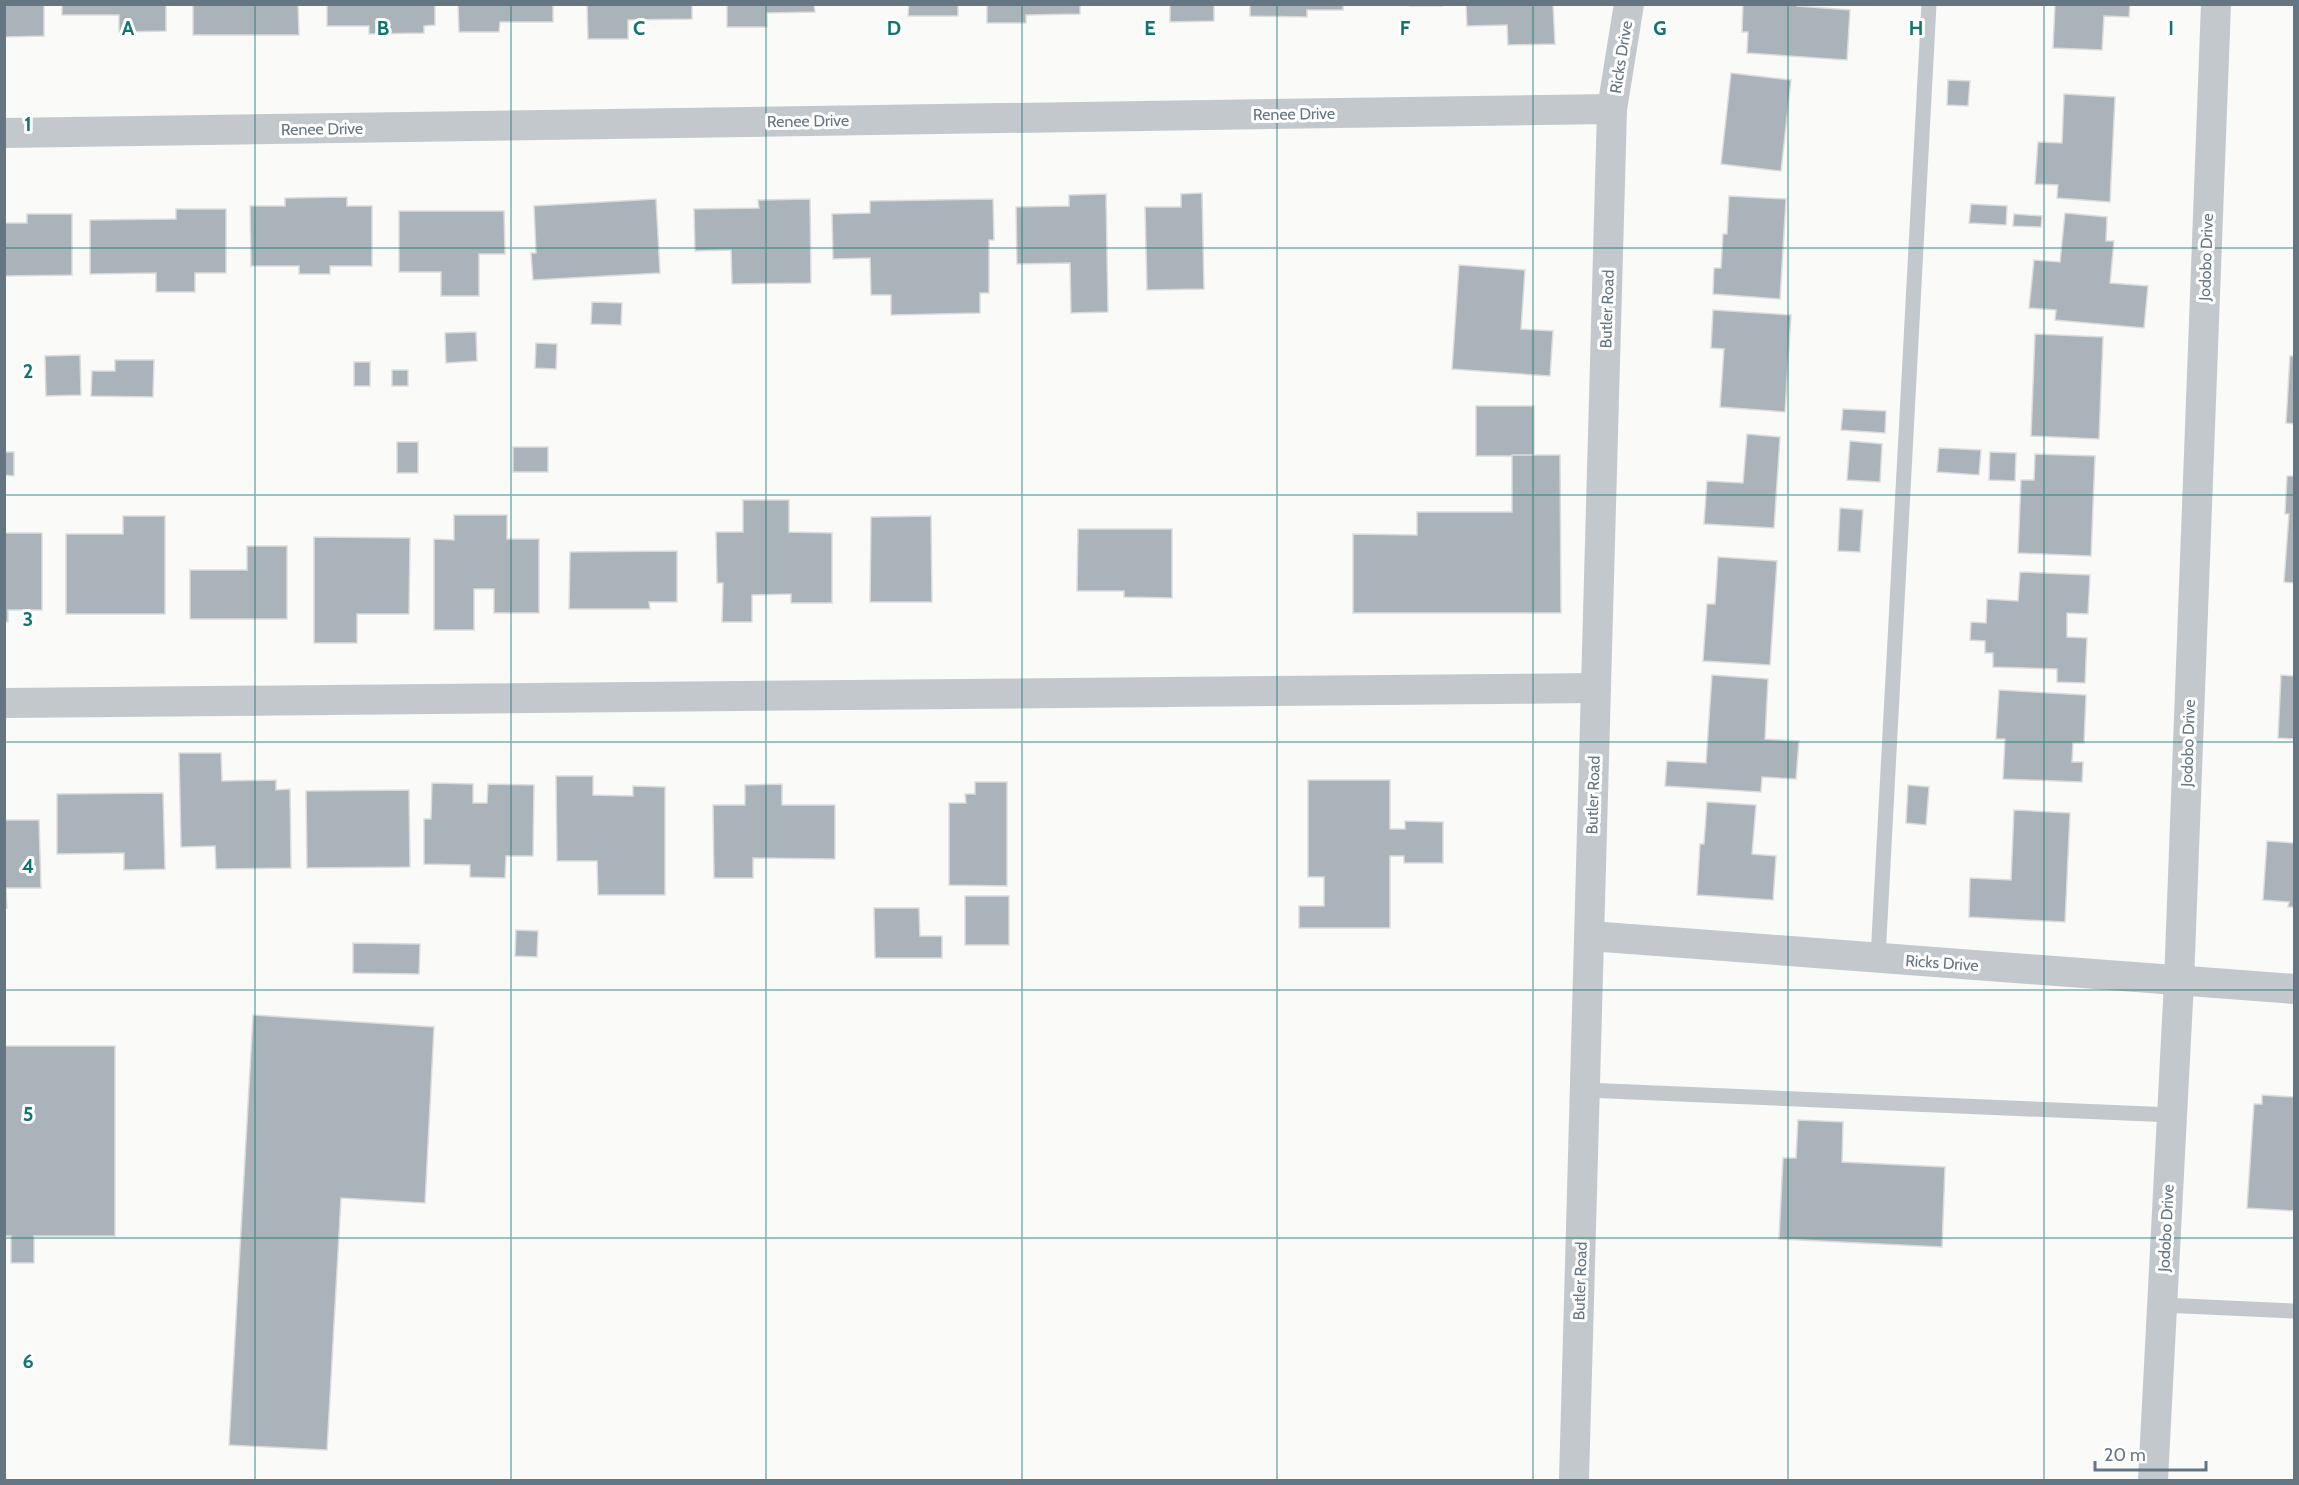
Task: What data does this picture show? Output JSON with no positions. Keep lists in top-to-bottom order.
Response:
{
  "streets": {
    "street": [
      "Ricks Drive",
      "Renee Drive",
      "Jodobo Drive",
      "Butler Road"
    ]
  },
  "crossings": [
    ["Ricks Drive", "Renee Drive"],
    ["Ricks Drive", "Jodobo Drive"],
    ["Ricks Drive", "Butler Road"],
    ["Renee Drive", "Butler Road"]
  ],
  "scale_bar": "20 m",
  "grid": {
    "columns": [
      "A",
      "B",
      "C",
      "D",
      "E",
      "F",
      "G",
      "H",
      "I"
    ],
    "rows": [
      "1",
      "2",
      "3",
      "4",
      "5",
      "6"
    ]
  }
}
